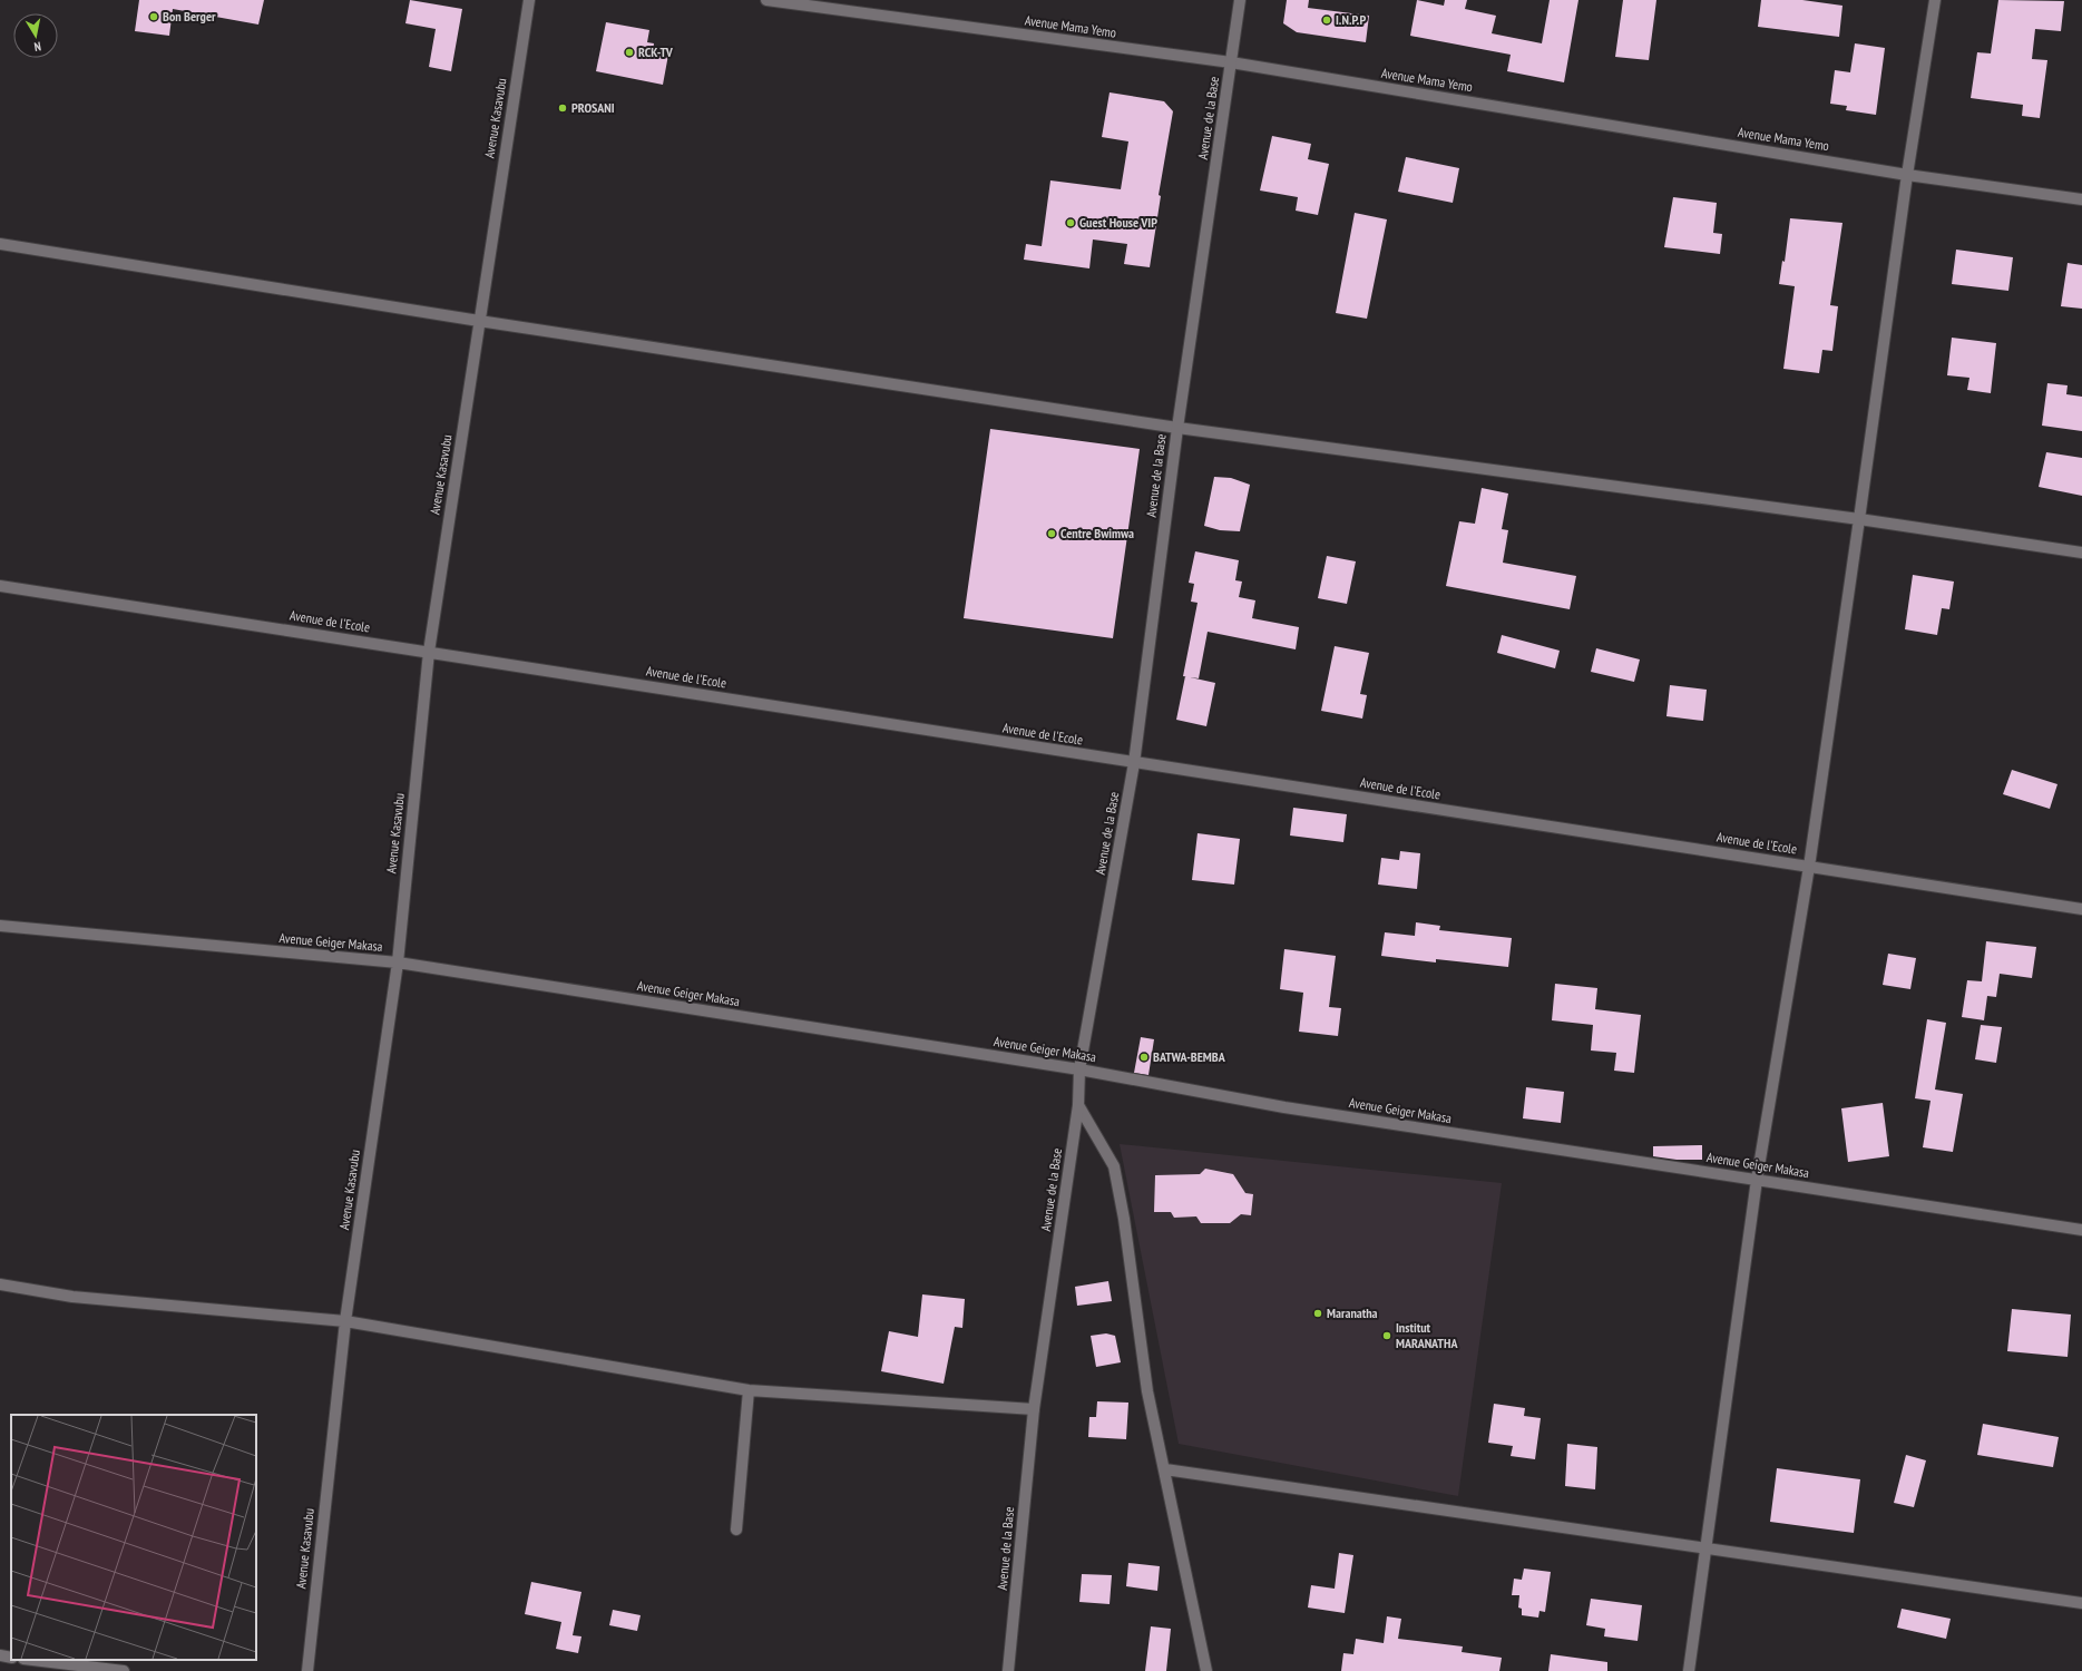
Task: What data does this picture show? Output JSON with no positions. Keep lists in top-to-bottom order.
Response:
{
  "streets": {
    "street": [
      "Avenue Mama Yemo",
      "Avenue Kasavubu",
      "Avenue de la Base",
      "Avenue de l'Ecole",
      "Avenue Geiger Makasa"
    ]
  },
  "crossings": [
    ["Avenue Mama Yemo", "Avenue de la Base"],
    ["Avenue Kasavubu", "Avenue de l'Ecole"],
    ["Avenue Kasavubu", "Avenue Geiger Makasa"],
    ["Avenue de la Base", "Avenue de l'Ecole"],
    ["Avenue de la Base", "Avenue Geiger Makasa"]
  ],
  "places": [
    "Bon Berger",
    "I.N.P.P",
    "RCK-TV",
    "PROSANI",
    "Guest House VIP",
    "Centre Bwimwa",
    "BATWA-BEMBA",
    "Maranatha",
    "Institut MARANATHA"
  ],
  "north": "bottom"
}
